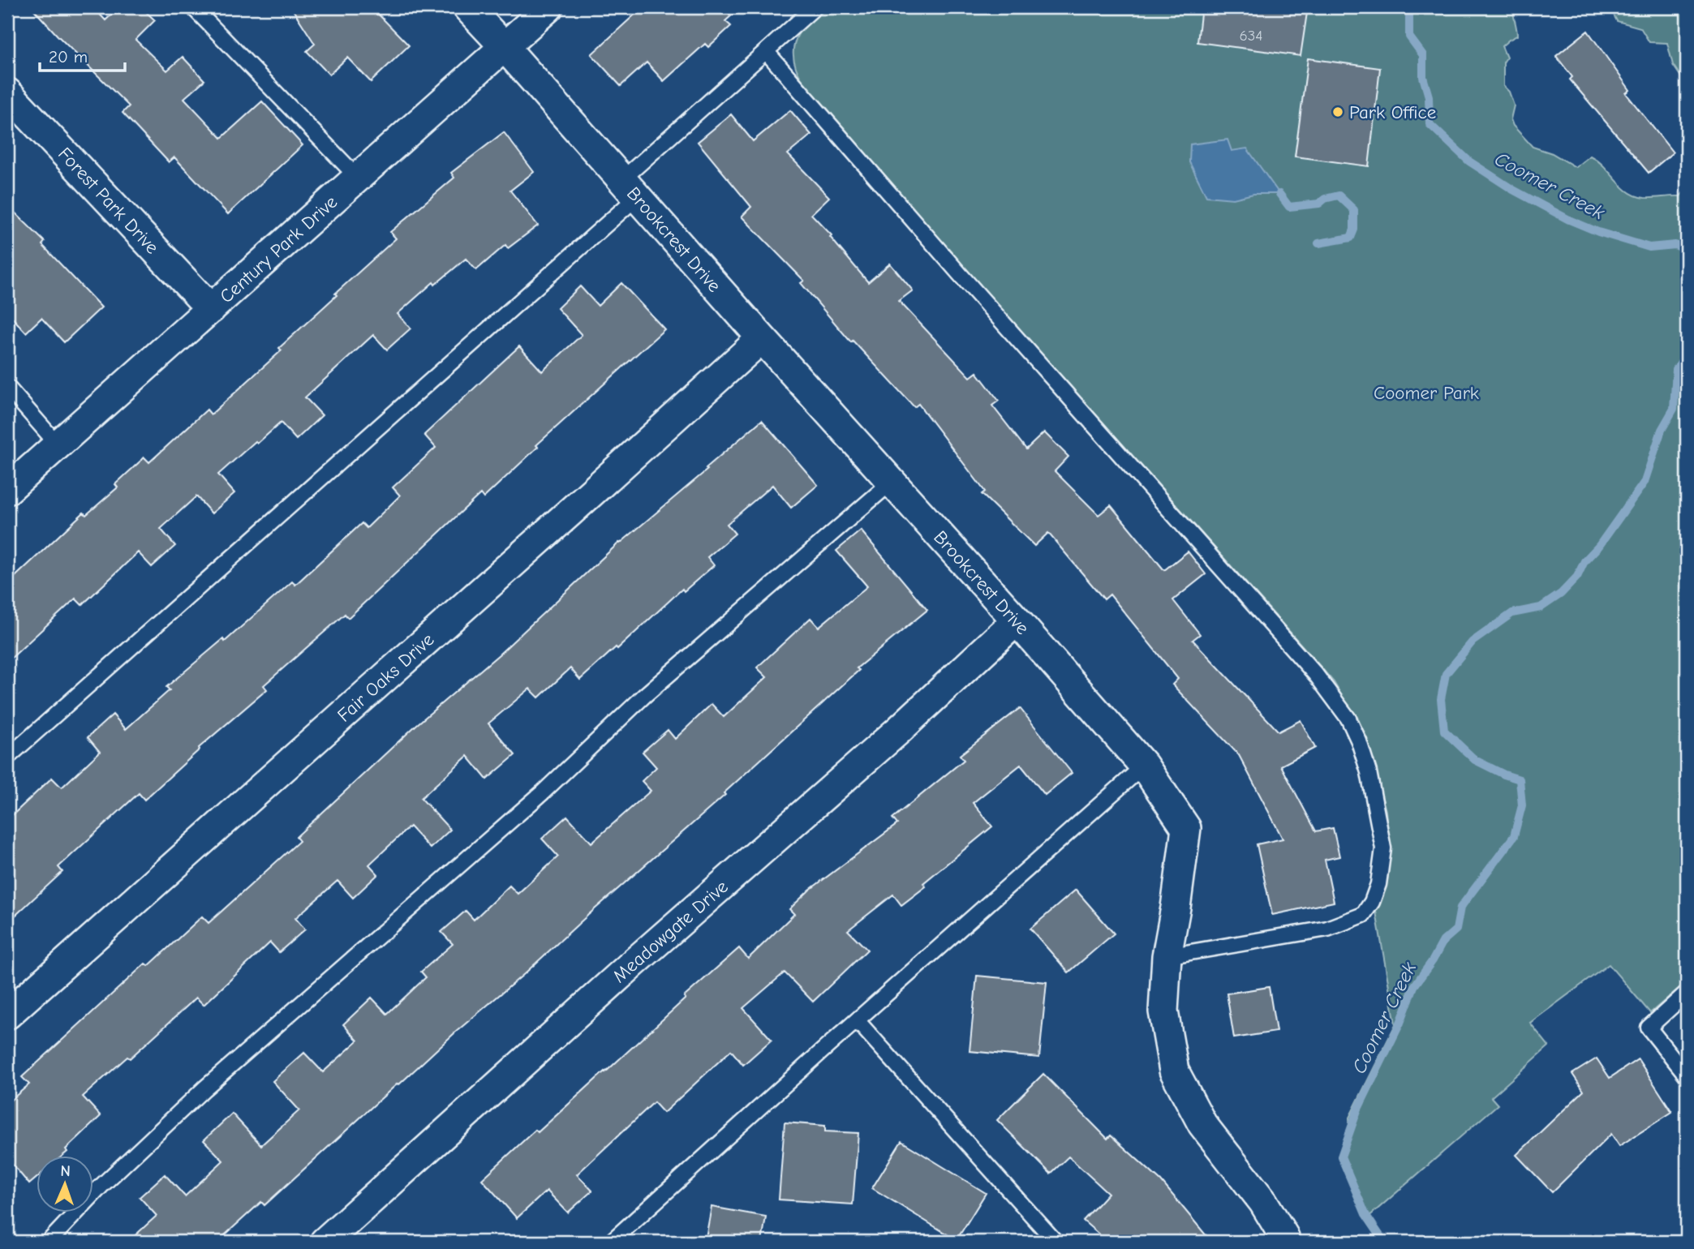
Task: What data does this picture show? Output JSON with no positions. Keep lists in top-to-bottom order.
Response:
{
  "streets": {
    "street": [
      "Forest Park Drive",
      "Brookcrest Drive",
      "Century Park Drive",
      "Fair Oaks Drive",
      "Meadowgate Drive"
    ]
  },
  "crossings": [
    ["Forest Park Drive", "Century Park Drive"],
    ["Brookcrest Drive", "Century Park Drive"],
    ["Brookcrest Drive", "Fair Oaks Drive"],
    ["Brookcrest Drive", "Meadowgate Drive"]
  ],
  "water": ["Coomer Creek"],
  "parks": ["Coomer Park"],
  "places": ["Park Office"],
  "house_numbers": ["634"],
  "scale_bar": "20 m",
  "north": "top"
}
